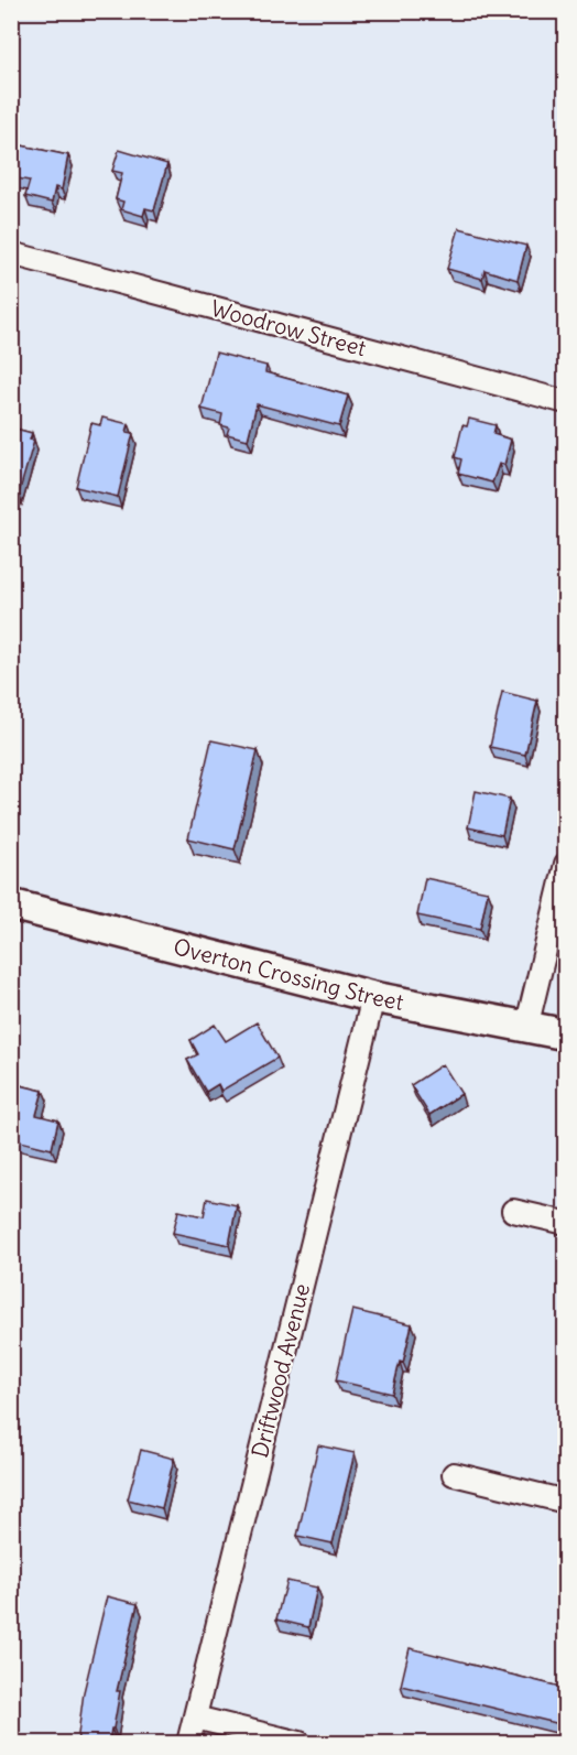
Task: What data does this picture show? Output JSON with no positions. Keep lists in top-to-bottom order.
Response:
{
  "streets": {
    "main road": ["Overton Crossing Street"],
    "street": ["Woodrow Street", "Driftwood Avenue"]
  },
  "crossings": [
    ["Overton Crossing Street", "Driftwood Avenue"]
  ]
}
